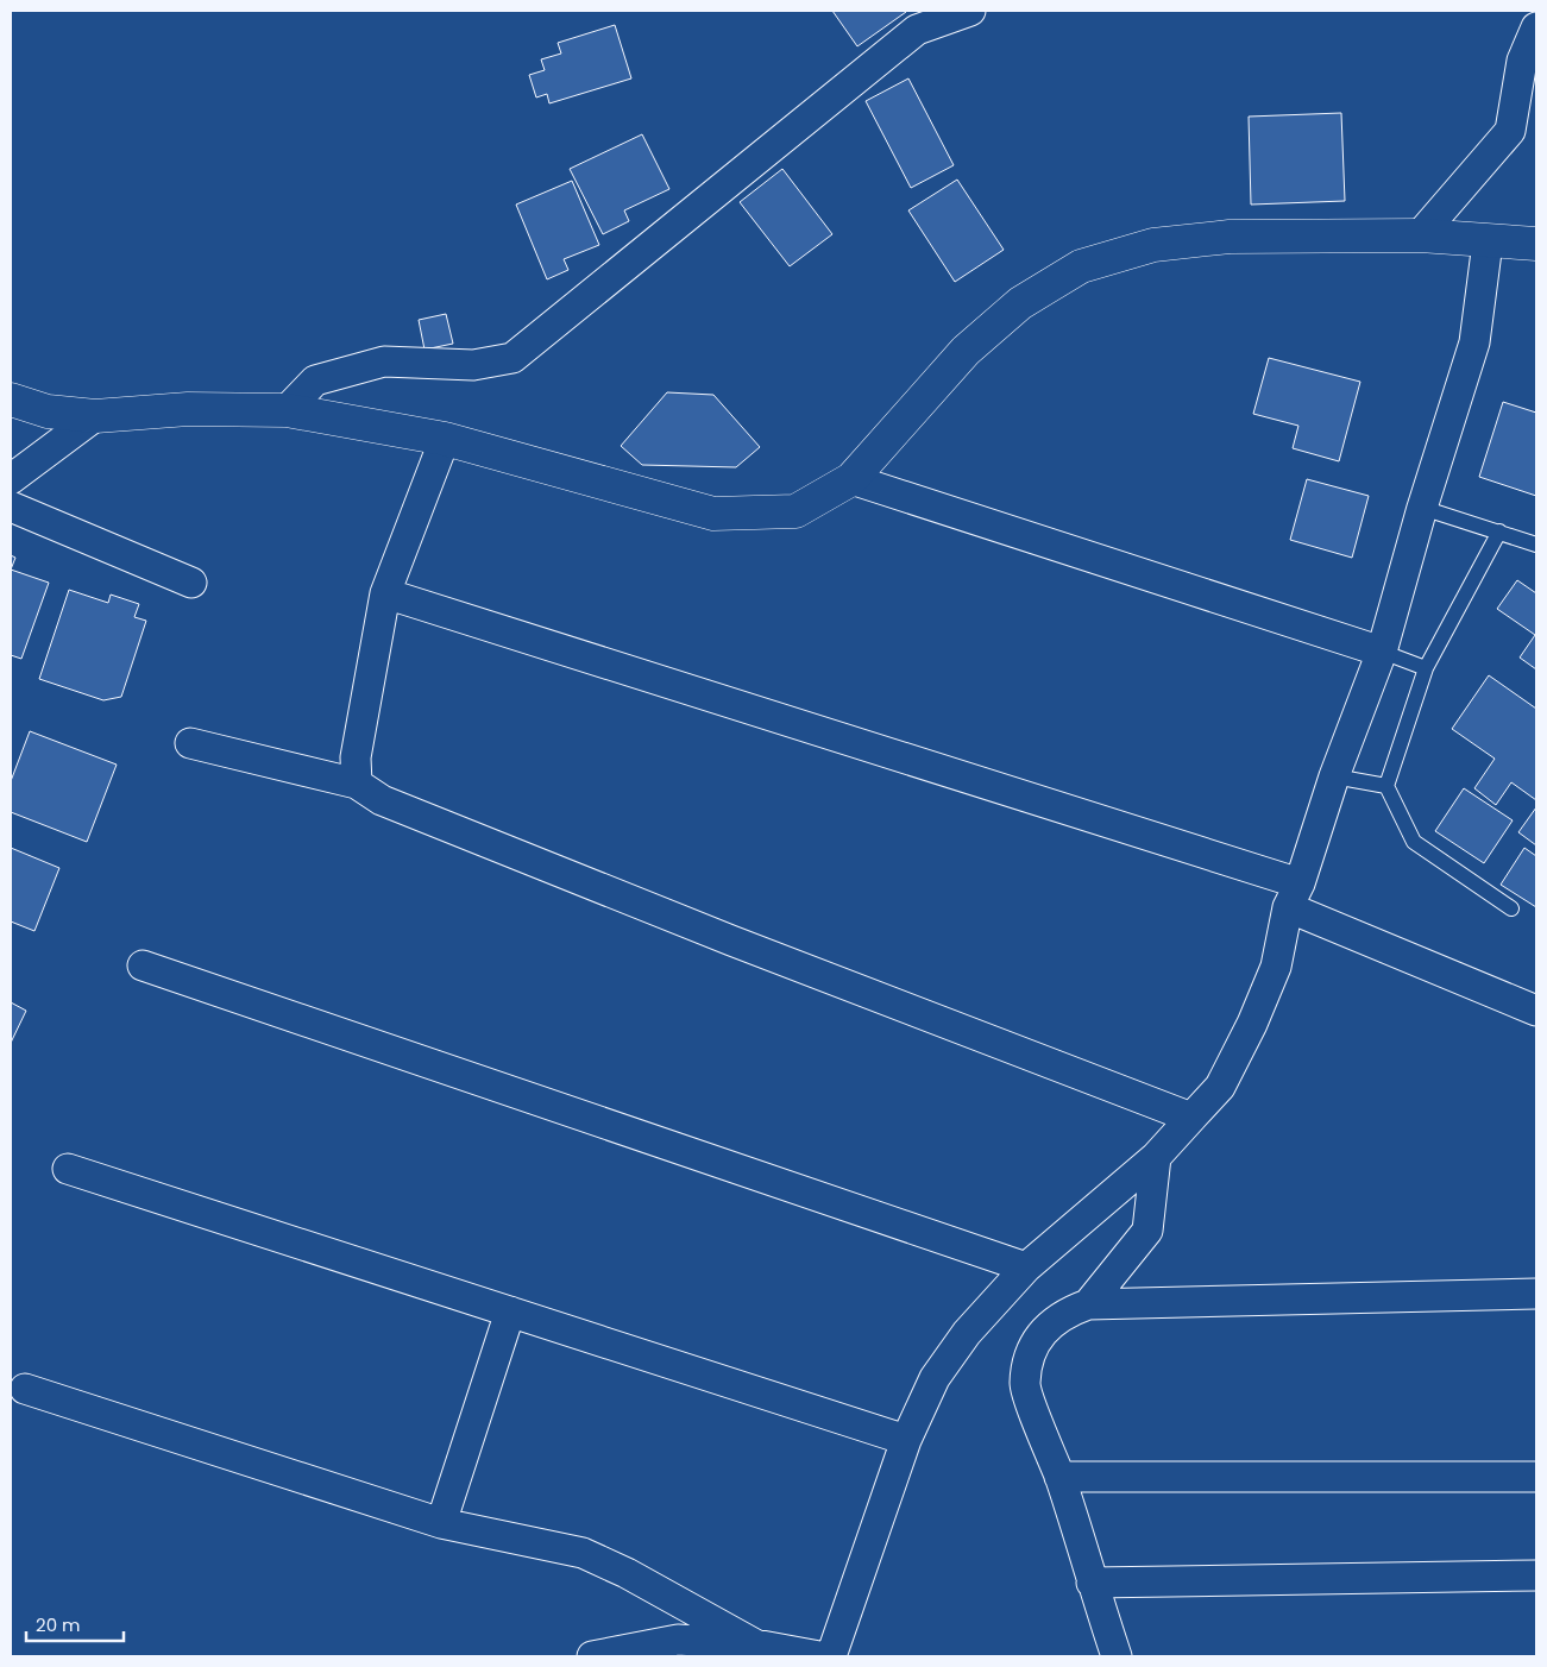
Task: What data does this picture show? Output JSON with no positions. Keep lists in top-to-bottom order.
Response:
{
  "scale_bar": "20 m"
}
